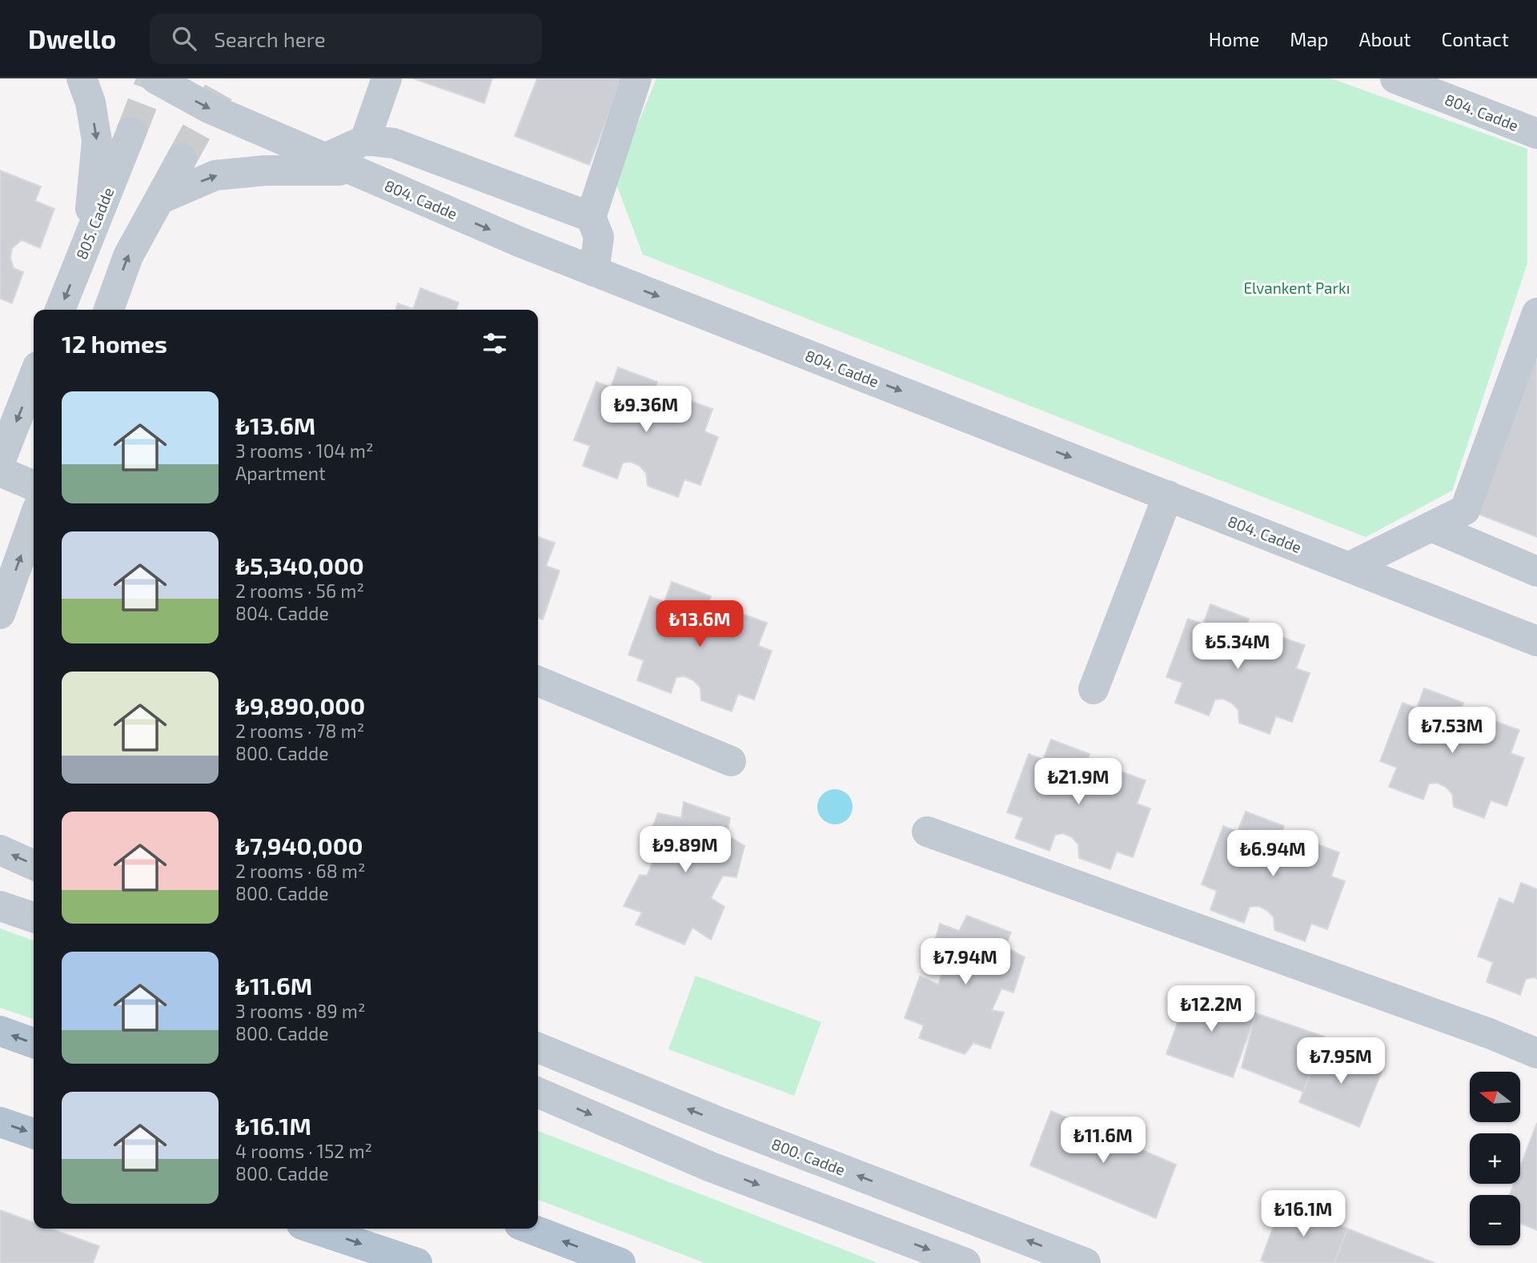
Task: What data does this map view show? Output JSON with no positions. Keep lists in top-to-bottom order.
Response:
{
  "streets": {
    "street": ["804. Cadde", "805. Cadde", "800. Cadde"]
  },
  "one_way": ["804. Cadde"],
  "parks": ["Elvankent Parkı"],
  "north": "left",
  "page": {
    "header": "Dwello",
    "search": "Search here",
    "nav": [
      "Home",
      "Map",
      "About",
      "Contact"
    ],
    "heading": "12 homes",
    "list": [
      {
        "name": "₺13.6M",
        "note": "3 rooms · 104 m² · Apartment"
      },
      {
        "name": "₺5,340,000",
        "note": "2 rooms · 56 m² · 804. Cadde"
      },
      {
        "name": "₺9,890,000",
        "note": "2 rooms · 78 m² · 800. Cadde"
      },
      {
        "name": "₺7,940,000",
        "note": "2 rooms · 68 m² · 800. Cadde"
      },
      {
        "name": "₺11.6M",
        "note": "3 rooms · 89 m² · 800. Cadde"
      },
      {
        "name": "₺16.1M",
        "note": "4 rooms · 152 m² · 800. Cadde"
      }
    ],
    "price": [
      "₺9.36M",
      "₺13.6M",
      "₺5.34M",
      "₺7.53M",
      "₺21.9M",
      "₺9.89M",
      "₺6.94M",
      "₺7.94M",
      "₺12.2M",
      "₺7.95M",
      "₺11.6M",
      "₺16.1M"
    ],
    "map_buttons": ["+", "−"]
  }
}
